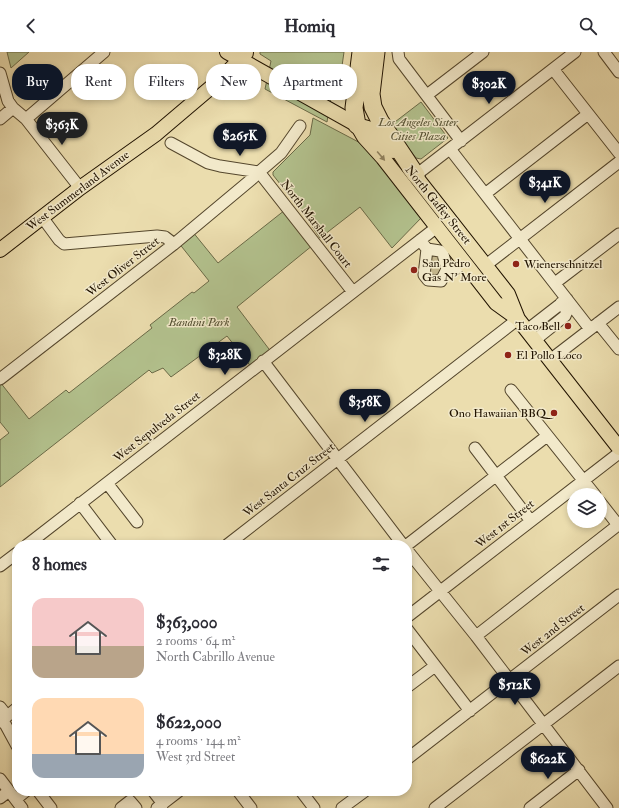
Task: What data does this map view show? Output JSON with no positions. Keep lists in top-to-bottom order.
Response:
{
  "streets": {
    "main road": ["West Summerland Avenue", "North Gaffey Street"],
    "street": [
      "North Marshall Court",
      "West Oliver Street",
      "West Sepulveda Street",
      "West Santa Cruz Street",
      "West 1st Street",
      "West 2nd Street"
    ]
  },
  "crossings": [
    ["West Summerland Avenue", "North Gaffey Street"],
    ["North Gaffey Street", "West Sepulveda Street"],
    ["North Gaffey Street", "West Santa Cruz Street"],
    ["North Marshall Court", "West Oliver Street"],
    ["North Marshall Court", "West Sepulveda Street"]
  ],
  "parks": ["Los Angeles Sister Cities Plaza", "Bandini Park"],
  "places": [
    "Wienerschnitzel",
    "San Pedro Gas N' More",
    "Taco Bell",
    "El Pollo Loco",
    "Ono Hawaiian BBQ"
  ],
  "page": {
    "header": "Homiq",
    "chip": [
      "Buy",
      "Rent",
      "Filters",
      "New",
      "Apartment"
    ],
    "price": [
      "$302K",
      "$363K",
      "$265K",
      "$341K",
      "$328K",
      "$358K",
      "$512K",
      "$622K"
    ],
    "heading": "8 homes",
    "list": [
      {
        "name": "$363,000",
        "note": "2 rooms · 64 m² · North Cabrillo Avenue"
      },
      {
        "name": "$622,000",
        "note": "4 rooms · 144 m² · West 3rd Street"
      }
    ]
  }
}
